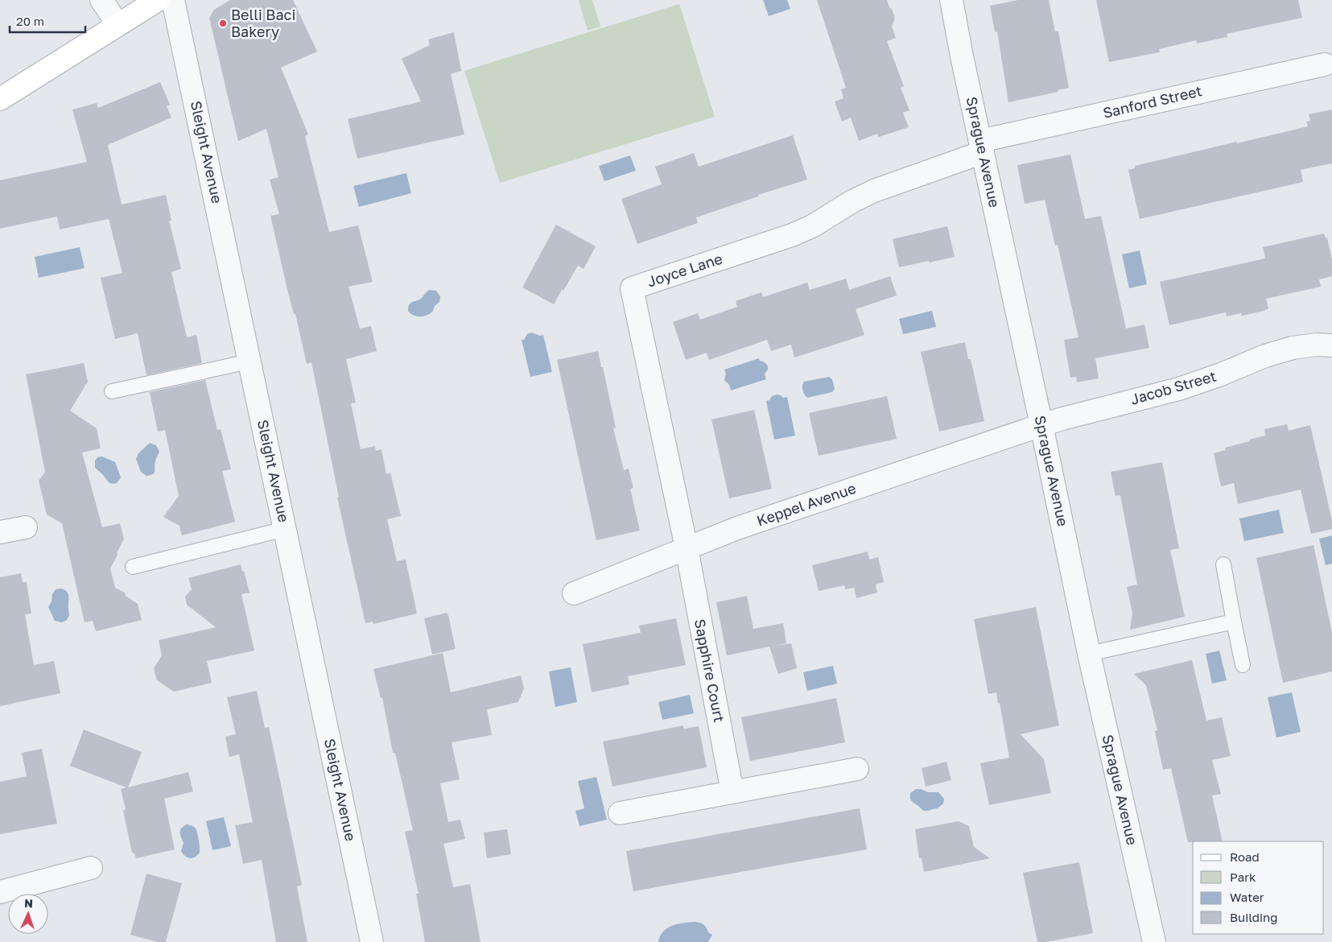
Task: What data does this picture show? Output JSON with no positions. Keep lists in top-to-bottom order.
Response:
{
  "streets": {
    "street": [
      "Sanford Street",
      "Sleight Avenue",
      "Sprague Avenue",
      "Joyce Lane",
      "Jacob Street",
      "Keppel Avenue",
      "Sapphire Court"
    ]
  },
  "crossings": [
    ["Sanford Street", "Sprague Avenue"],
    ["Sanford Street", "Joyce Lane"],
    ["Sprague Avenue", "Joyce Lane"],
    ["Sprague Avenue", "Jacob Street"],
    ["Sprague Avenue", "Keppel Avenue"],
    ["Joyce Lane", "Keppel Avenue"],
    ["Joyce Lane", "Sapphire Court"],
    ["Jacob Street", "Keppel Avenue"],
    ["Keppel Avenue", "Sapphire Court"]
  ],
  "places": ["Belli Baci Bakery"],
  "legend": [
    "Road",
    "Park",
    "Water",
    "Building"
  ],
  "scale_bar": "20 m",
  "north": "top"
}
